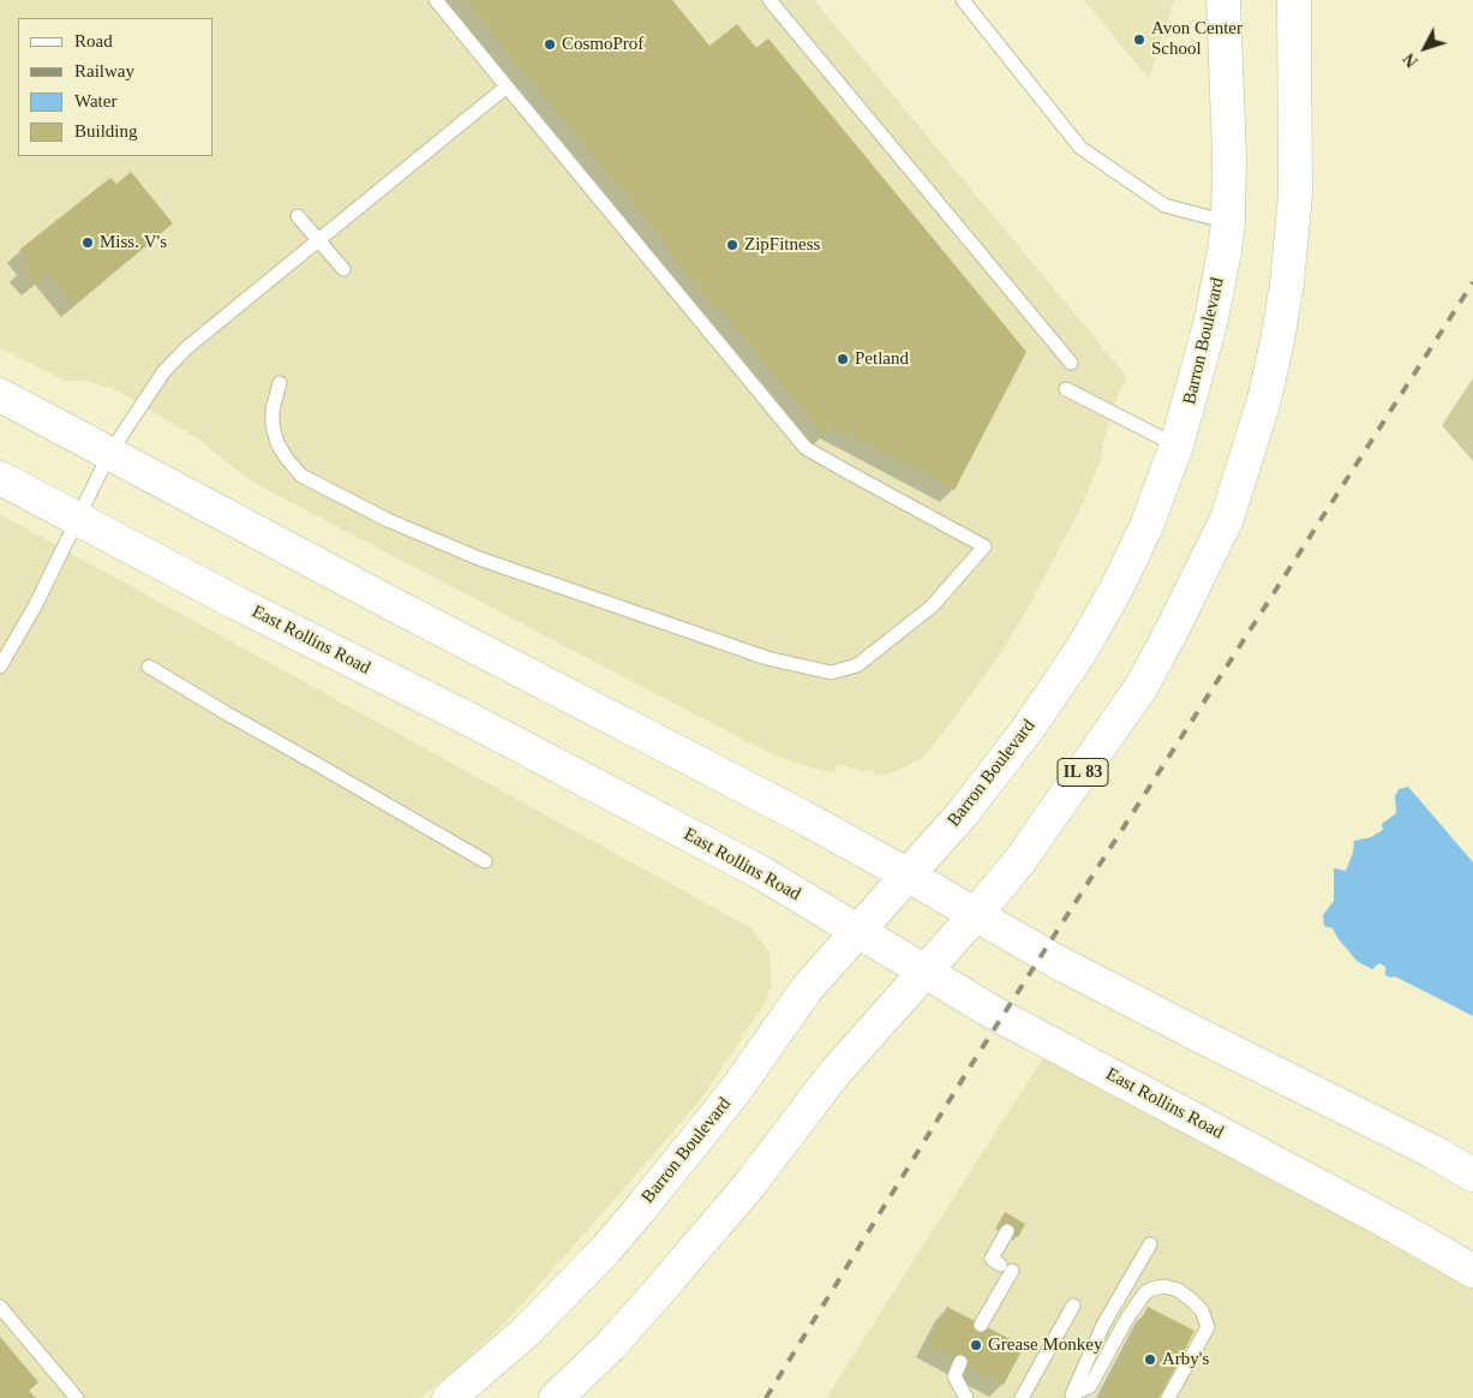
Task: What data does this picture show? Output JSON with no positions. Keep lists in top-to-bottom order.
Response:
{
  "streets": {
    "main road": ["Barron Boulevard", "East Rollins Road", "IL 83"]
  },
  "crossings": [
    ["Barron Boulevard", "East Rollins Road"],
    ["East Rollins Road", "IL 83"]
  ],
  "places": [
    "Avon Center School",
    "CosmoProf",
    "Miss. V's",
    "ZipFitness",
    "Petland",
    "Grease Monkey",
    "Arby's"
  ],
  "legend": [
    "Road",
    "Railway",
    "Water",
    "Building"
  ],
  "north": "bottom left"
}
